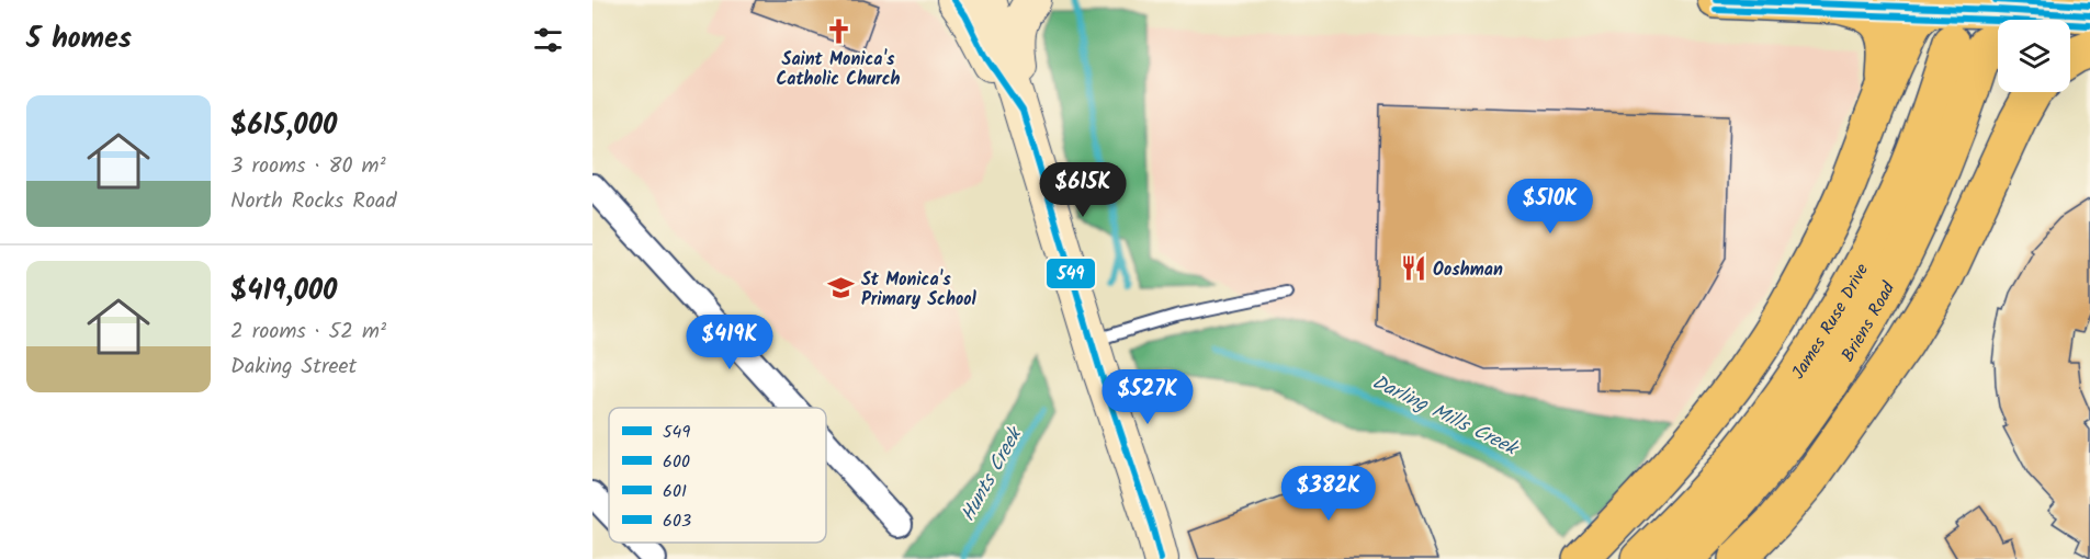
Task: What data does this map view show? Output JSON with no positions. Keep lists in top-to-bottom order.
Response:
{
  "streets": {
    "main road": ["Briens Road"]
  },
  "water": ["Darling Mills Creek", "Hunts Creek"],
  "places": {
    "church": ["Saint Monica's Catholic Church"],
    "restaurant": ["Ooshman"],
    "school or university": ["St Monica's Primary School"]
  },
  "lines": [
    "transit line 549",
    "transit line 600",
    "transit line 603",
    "transit line 601"
  ],
  "legend": [
    "549",
    "600",
    "601",
    "603"
  ],
  "page": {
    "heading": "5 homes",
    "list": [
      {
        "name": "$615,000",
        "note": "3 rooms · 80 m² · North Rocks Road"
      },
      {
        "name": "$419,000",
        "note": "2 rooms · 52 m² · Daking Street"
      }
    ],
    "price": [
      "$615K",
      "$510K",
      "$419K",
      "$527K",
      "$382K"
    ]
  }
}
